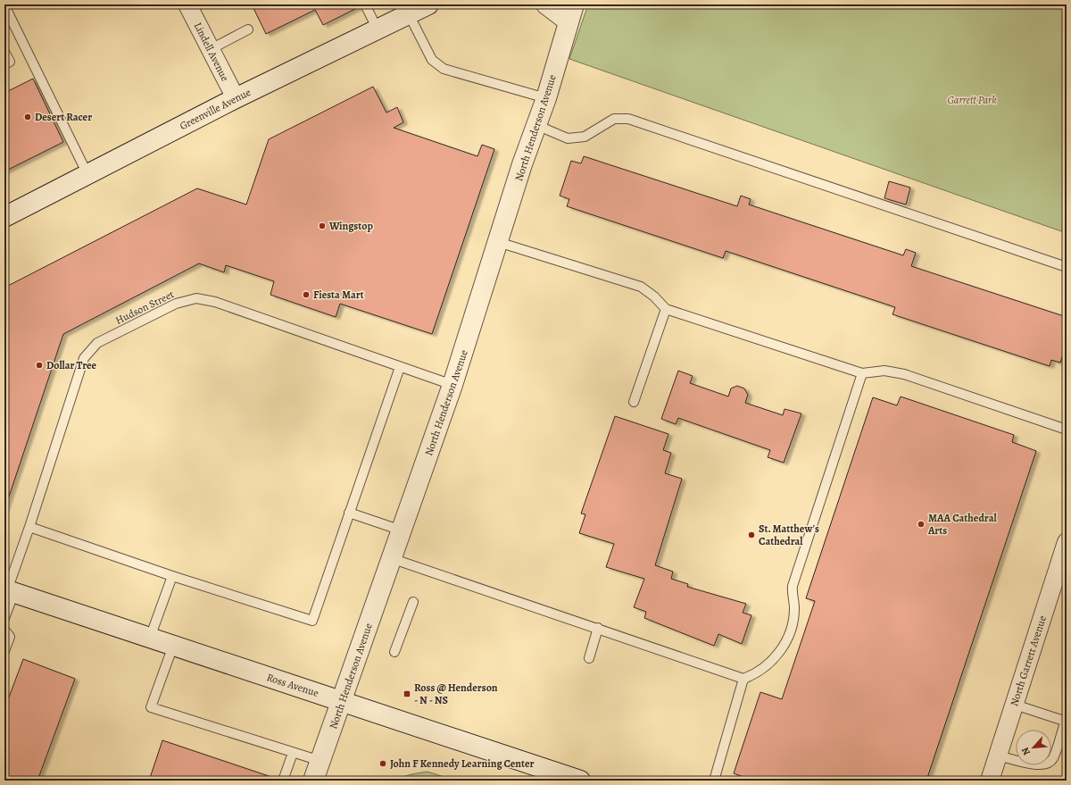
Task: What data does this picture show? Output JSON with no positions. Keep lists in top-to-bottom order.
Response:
{
  "streets": {
    "main road": ["Greenville Avenue", "North Henderson Avenue", "Ross Avenue"],
    "street": ["Lindell Avenue", "North Garrett Avenue"],
    "lane": ["Hudson Street"]
  },
  "crossings": [
    ["Lindell Avenue", "Greenville Avenue"],
    ["North Henderson Avenue", "Hudson Street"],
    ["North Henderson Avenue", "Ross Avenue"],
    ["Hudson Street", "Ross Avenue"]
  ],
  "parks": ["Garrett Park"],
  "places": {
    "other": [
      "Desert Racer",
      "Wingstop",
      "Fiesta Mart",
      "Dollar Tree",
      "MAA Cathedral Arts",
      "St. Matthew's Cathedral",
      "John F Kennedy Learning Center"
    ],
    "transit": ["Ross @ Henderson - N - NS"]
  },
  "north": "bottom left"
}
